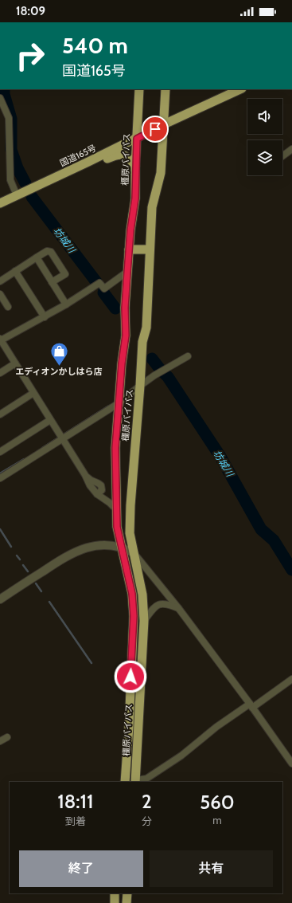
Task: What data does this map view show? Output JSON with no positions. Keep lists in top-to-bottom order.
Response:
{
  "streets": {
    "highway": ["国道165号", "橿原バイパス"]
  },
  "crossings": [
    ["国道165号", "橿原バイパス"]
  ],
  "water": ["坊城川"],
  "places": {
    "shop": ["エディオンかしはら店"]
  },
  "page": {
    "status": "18:09",
    "turn": ["540 m", "国道165号"],
    "eta": [
      "18:11",
      "到着",
      "2",
      "分",
      "560",
      "m"
    ],
    "buttons": ["終了", "共有"]
  }
}
